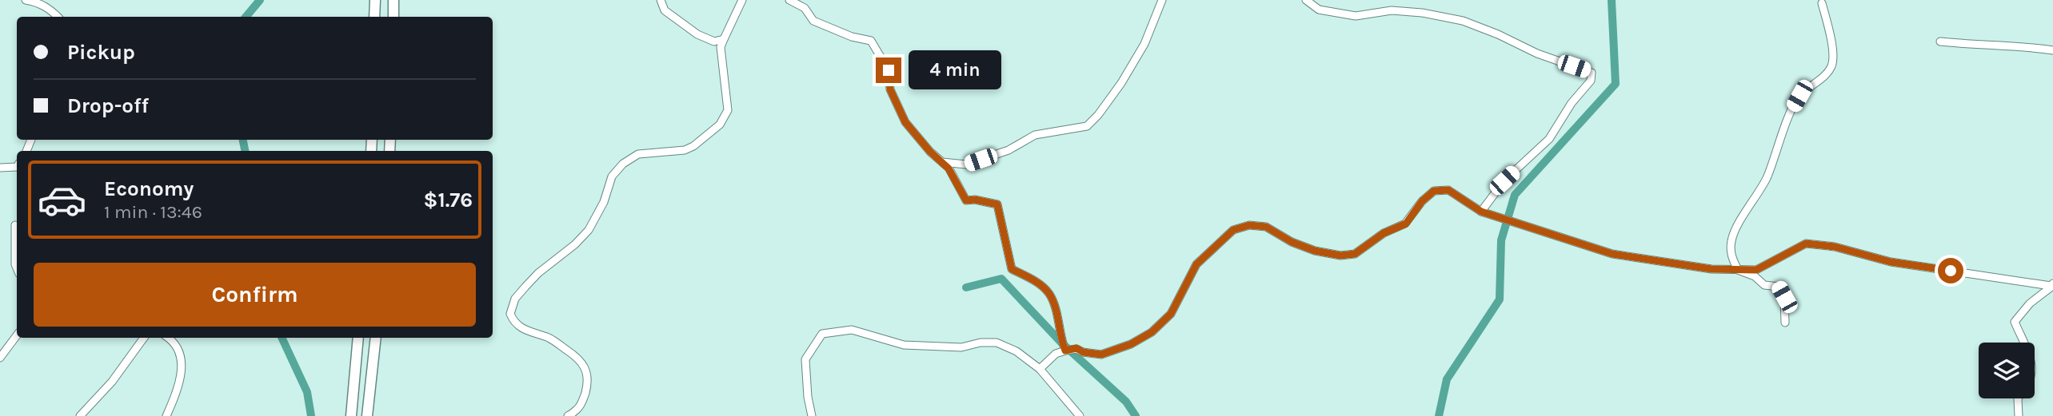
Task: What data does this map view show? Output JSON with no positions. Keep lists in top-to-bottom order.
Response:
{
  "page": {
    "banner": ["Pickup", "Drop-off"],
    "bubble": "4 min",
    "list": [
      {
        "name": "Economy",
        "note": "1 min · 13:46",
        "value": "$1.76"
      }
    ],
    "buttons": "Confirm"
  }
}
